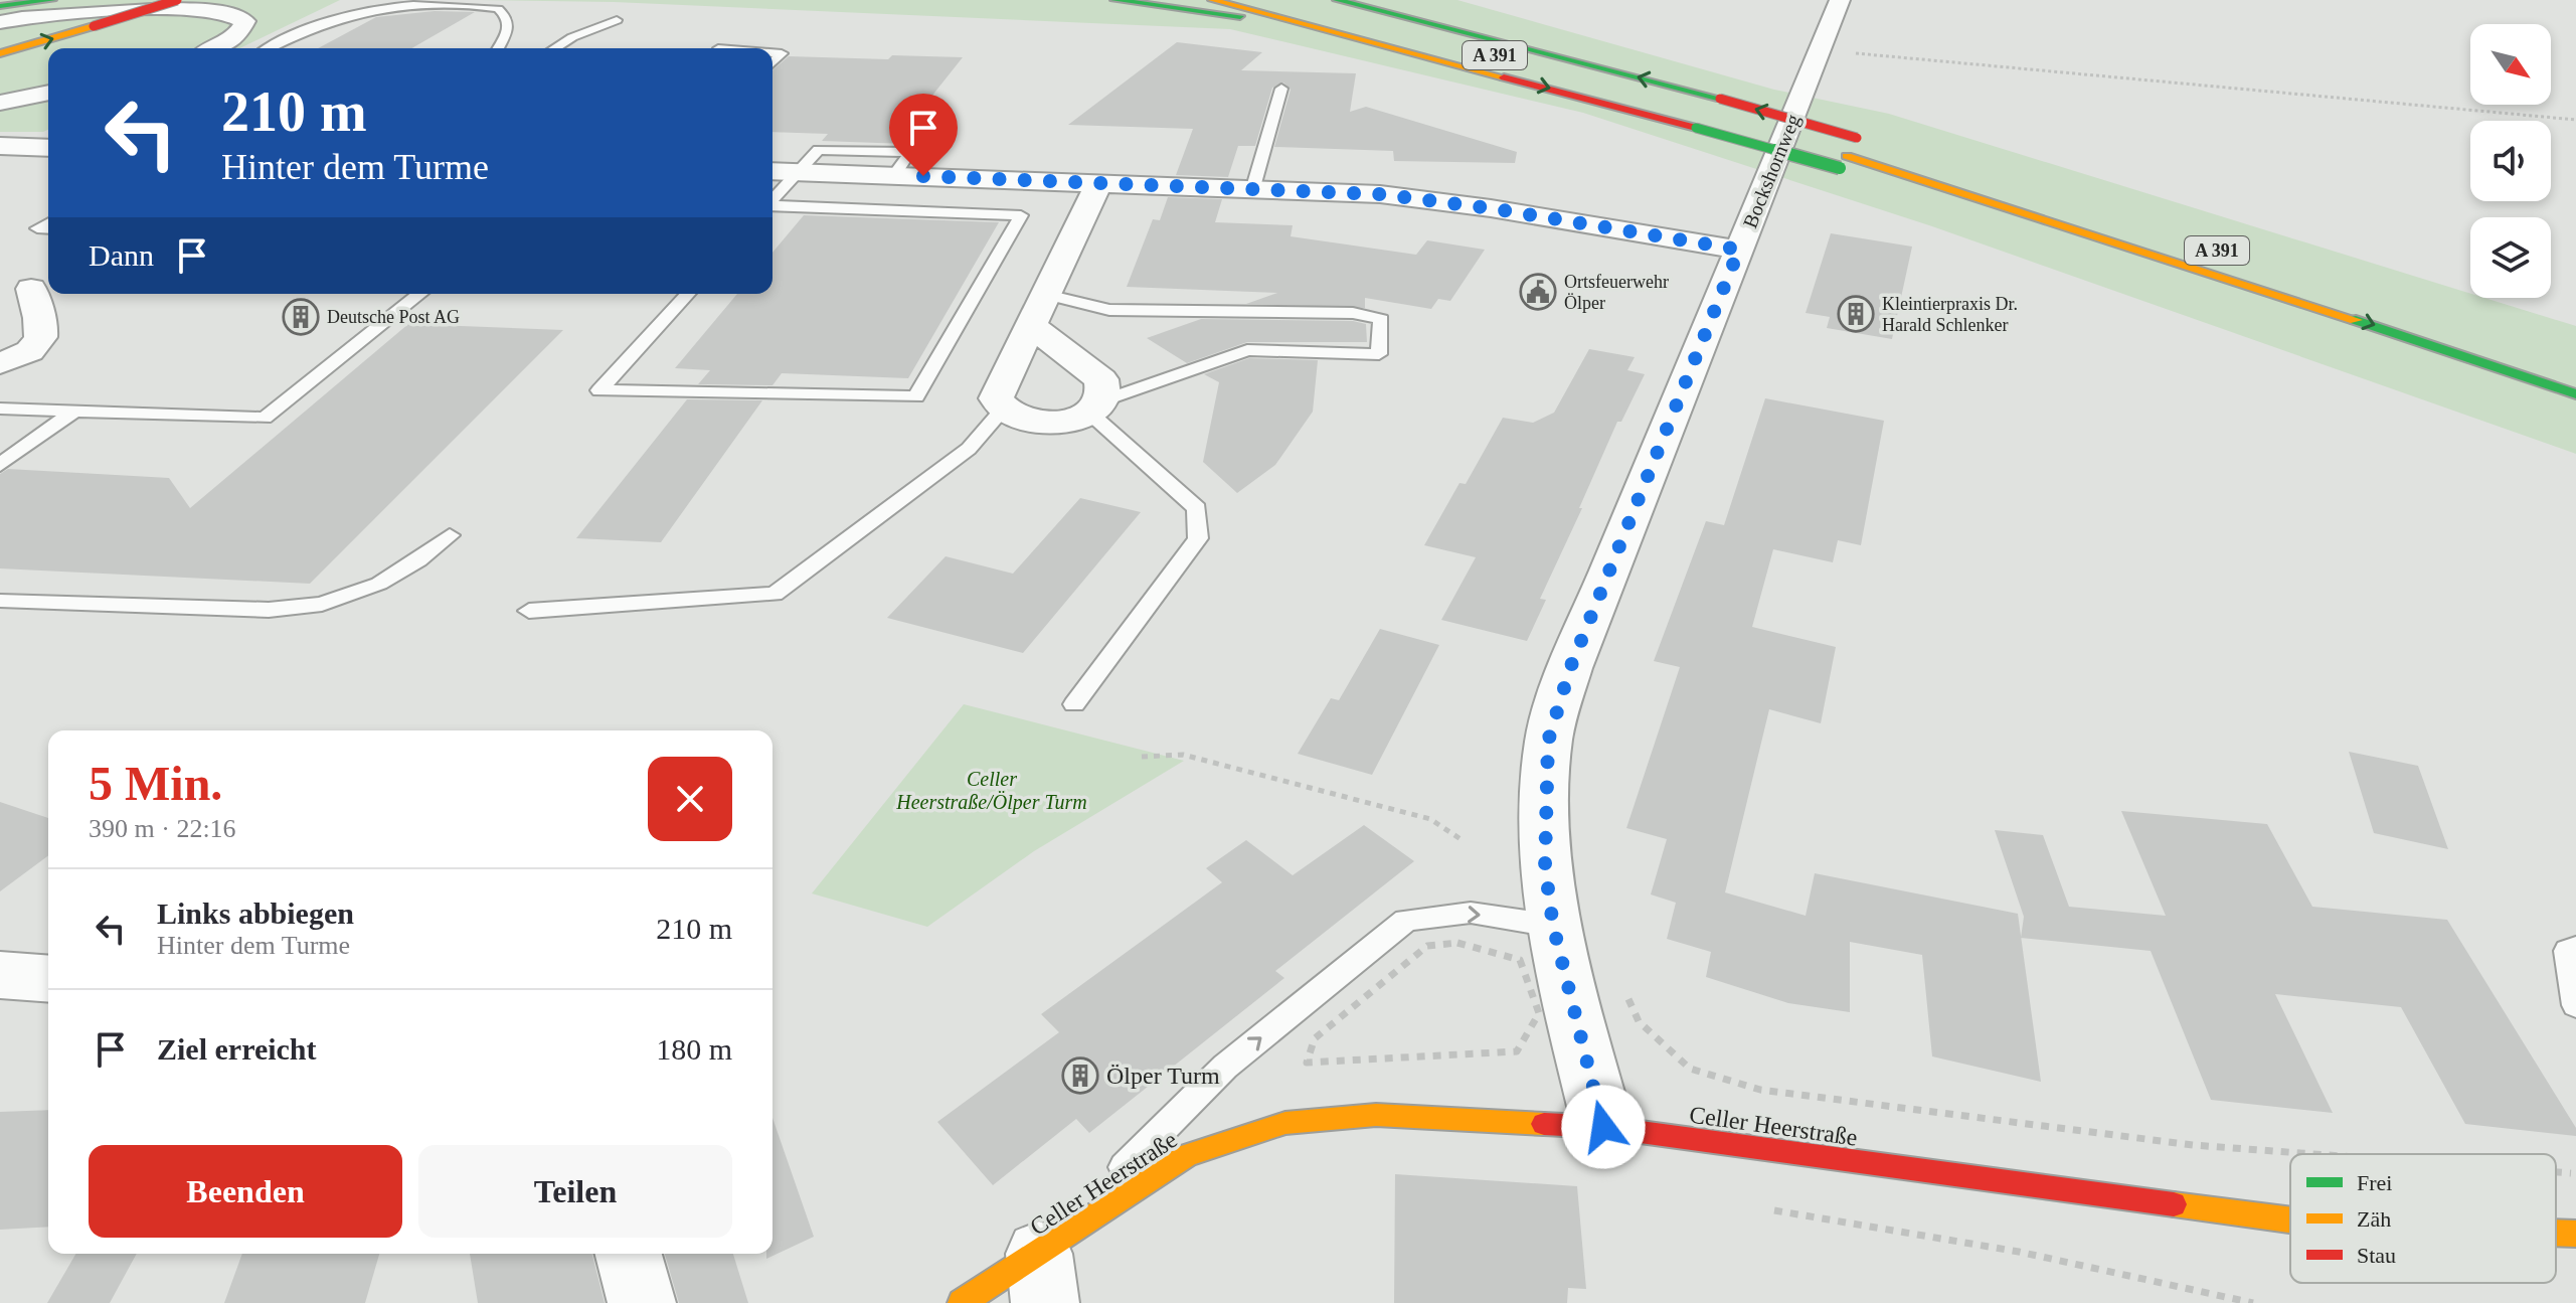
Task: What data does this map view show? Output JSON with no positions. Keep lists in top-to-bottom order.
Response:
{
  "streets": {
    "main road": ["A 391", "Celler Heerstraße"],
    "street": ["Bockshornweg"]
  },
  "crossings": [
    ["Bockshornweg", "Celler Heerstraße"]
  ],
  "parks": ["Celler Heerstraße/Ölper Turm"],
  "places": {
    "public building": ["Ortsfeuerwehr Ölper"],
    "building": ["Kleintierpraxis Dr. Harald Schlenker", "Deutsche Post AG", "Ölper Turm"]
  },
  "legend": ["Frei", "Zäh", "Stau"],
  "north": "bottom right",
  "page": {
    "turn": ["210 m", "Hinter dem Turme"],
    "then": "Dann",
    "heading": ["5 Min.", "390 m · 22:16"],
    "list": [
      {
        "name": "Links abbiegen",
        "note": "Hinter dem Turme",
        "value": "210 m"
      },
      {
        "name": "Ziel erreicht",
        "value": "180 m"
      }
    ],
    "buttons": ["Beenden", "Teilen"]
  }
}
